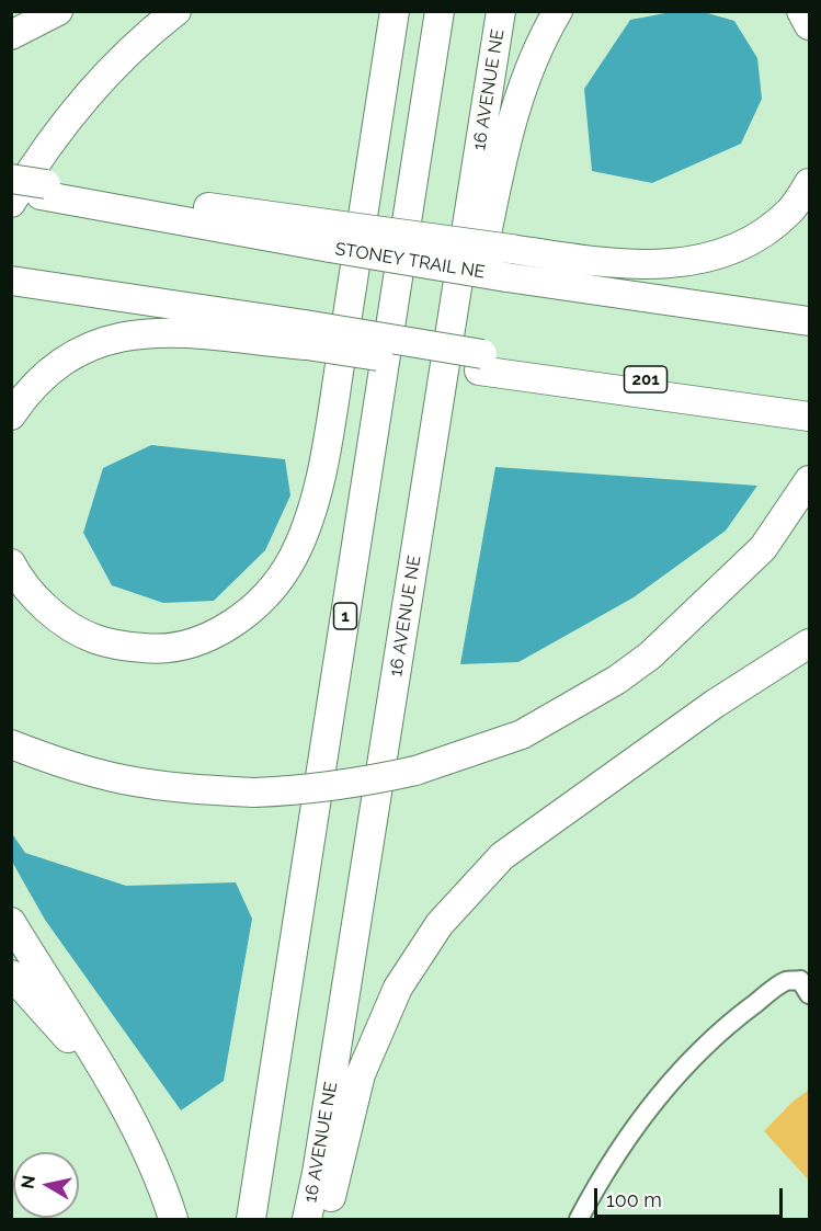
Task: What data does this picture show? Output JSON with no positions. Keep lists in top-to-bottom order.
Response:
{
  "streets": {
    "highway": [
      "16 AVENUE NE",
      "STONEY TRAIL NE",
      "201",
      "1"
    ]
  },
  "scale_bar": "100 m",
  "north": "left"
}
